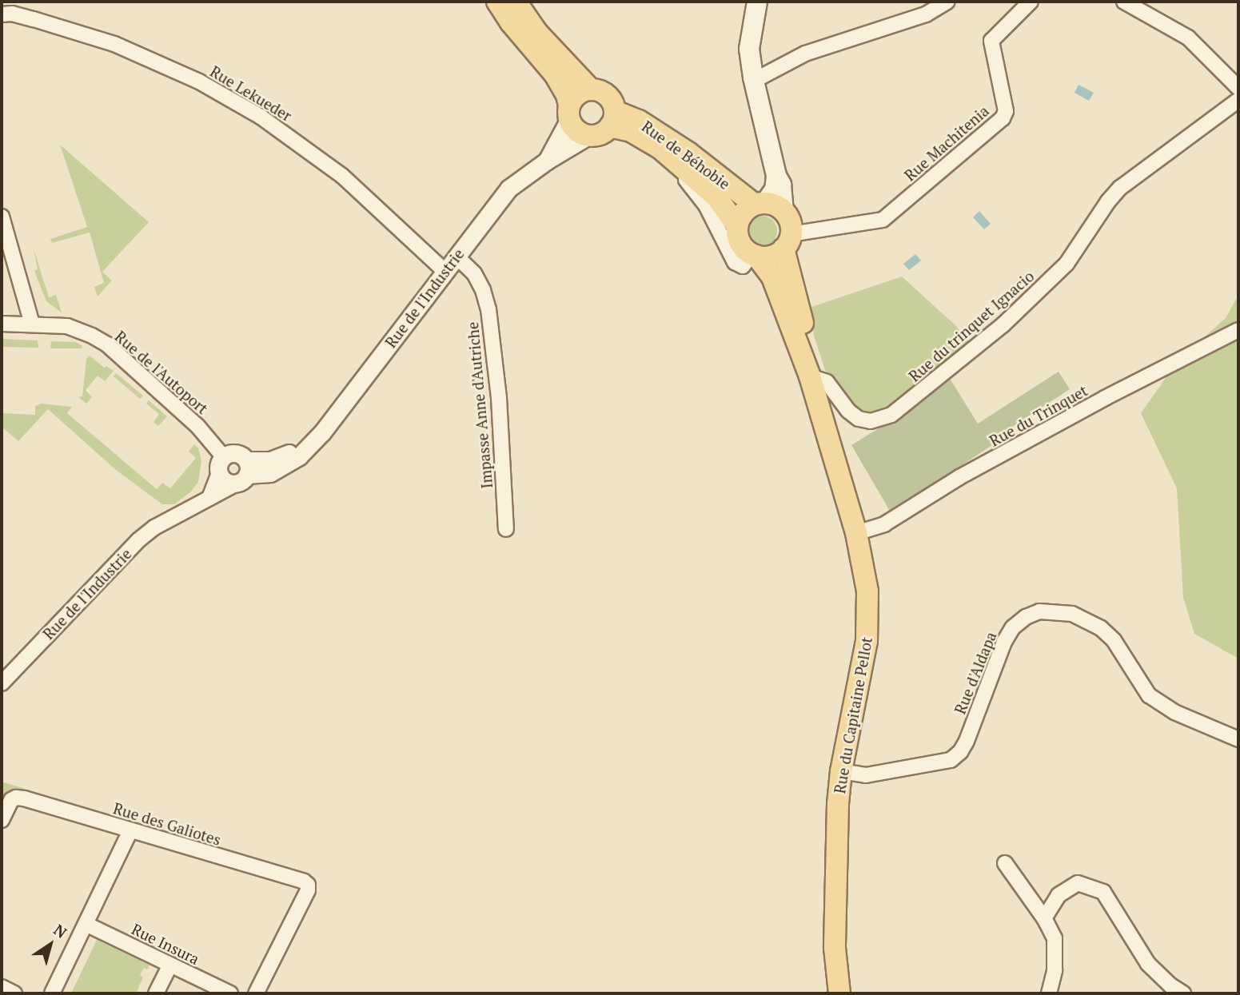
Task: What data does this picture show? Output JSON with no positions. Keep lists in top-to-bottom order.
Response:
{
  "streets": {
    "main road": ["Rue de Béhobie", "Rue du Capitaine Pellot"],
    "street": [
      "Rue Lekueder",
      "Rue Machitenia",
      "Rue de l'Industrie",
      "Rue du trinquet Ignacio",
      "Rue de l'Autoport",
      "Impasse Anne d'Autriche",
      "Rue du Trinquet",
      "Rue d'Aldapa",
      "Rue des Galiotes",
      "Rue Insura"
    ]
  },
  "crossings": [
    ["Rue Lekueder", "Rue de l'Industrie"],
    ["Rue Machitenia", "Rue de Béhobie"],
    ["Rue Machitenia", "Rue du Capitaine Pellot"],
    ["Rue de Béhobie", "Rue de l'Industrie"],
    ["Rue de Béhobie", "Rue du Capitaine Pellot"],
    ["Rue de l'Industrie", "Rue de l'Autoport"],
    ["Rue de l'Industrie", "Impasse Anne d'Autriche"],
    ["Rue du trinquet Ignacio", "Rue du Capitaine Pellot"],
    ["Rue du Trinquet", "Rue du Capitaine Pellot"],
    ["Rue d'Aldapa", "Rue du Capitaine Pellot"]
  ],
  "north": "top right"
}
